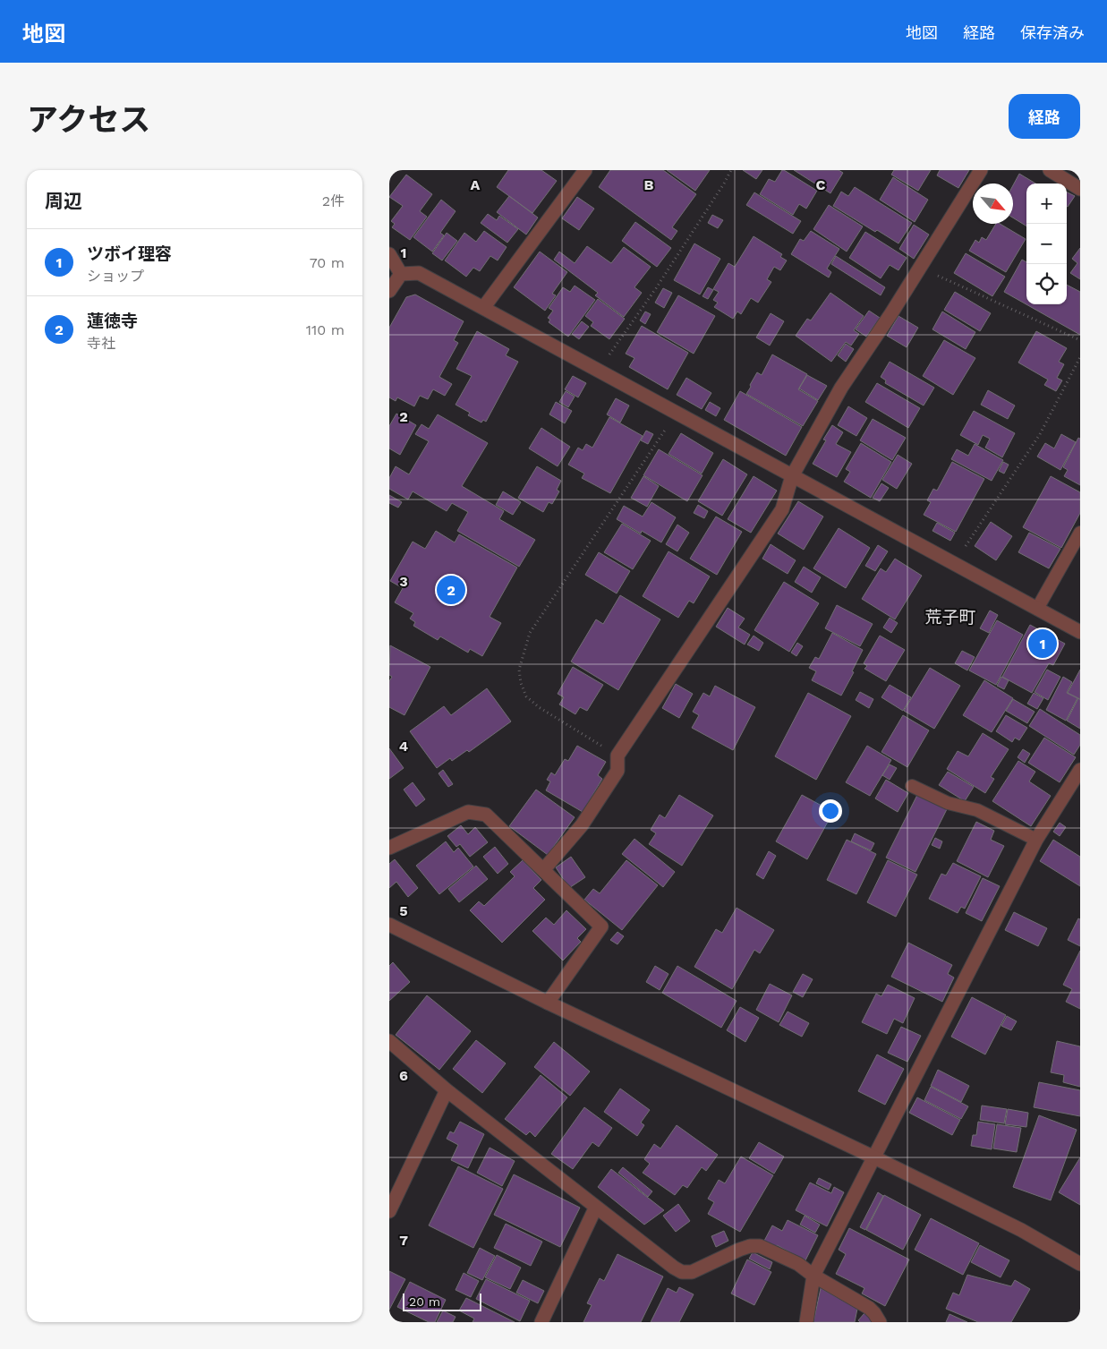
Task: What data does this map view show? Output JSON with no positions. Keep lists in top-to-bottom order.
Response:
{
  "districts": ["荒子町"],
  "scale_bar": "20 m",
  "north": "bottom right",
  "page": {
    "header": "地図",
    "nav": ["地図", "経路", "保存済み"],
    "title": "アクセス",
    "buttons": "経路",
    "heading": ["周辺", "2件"],
    "map_buttons": ["+", "−"],
    "list": [
      {
        "mark": "1",
        "name": "ツボイ理容",
        "note": "ショップ",
        "value": "70 m"
      },
      {
        "mark": "2",
        "name": "蓮徳寺",
        "note": "寺社",
        "value": "110 m"
      }
    ],
    "pins": ["2", "1"],
    "scale": "20 m"
  },
  "grid": {
    "columns": ["A", "B", "C"],
    "rows": [
      "1",
      "2",
      "3",
      "4",
      "5",
      "6",
      "7"
    ]
  }
}
